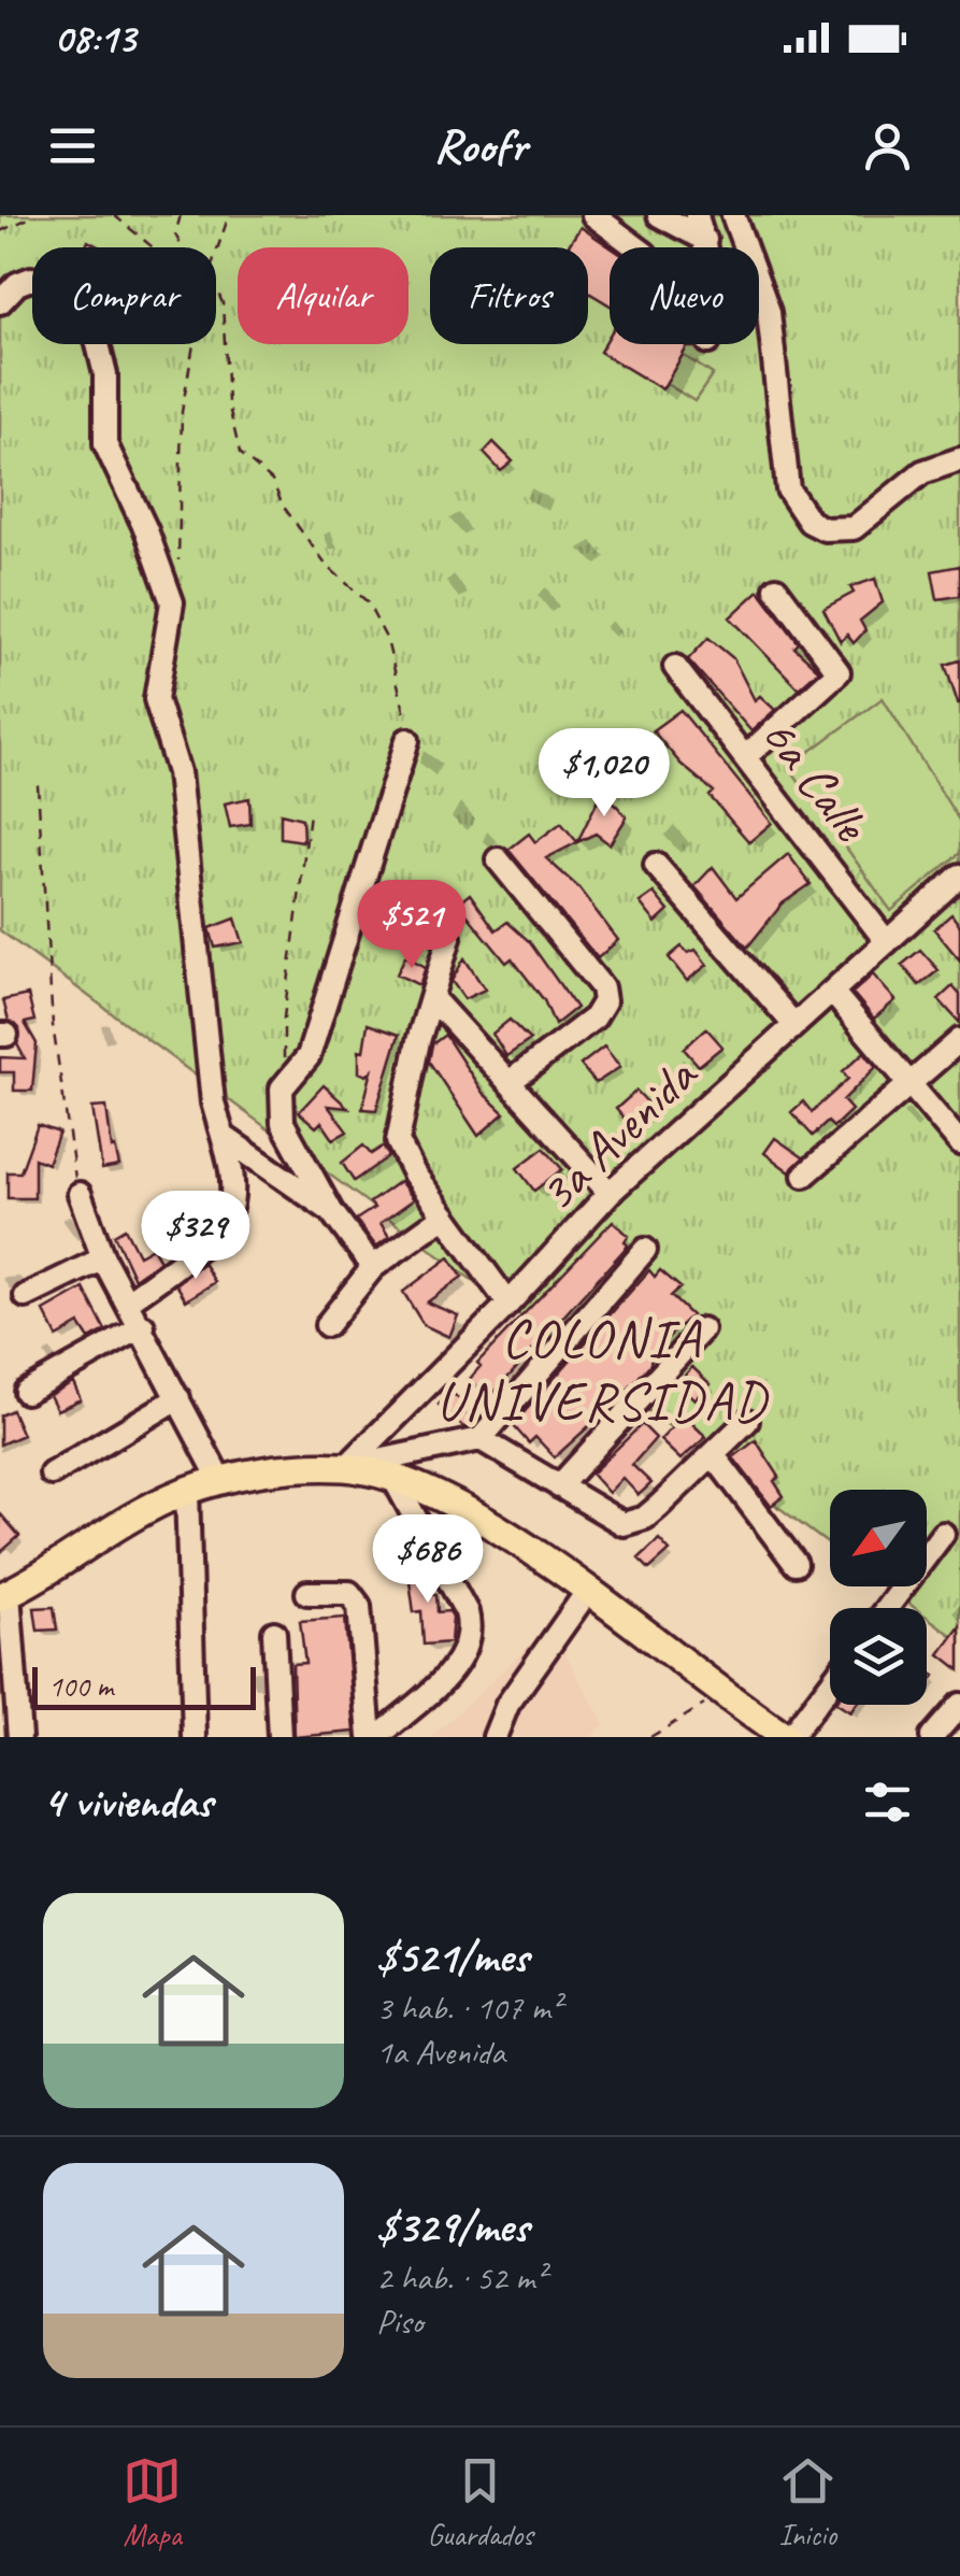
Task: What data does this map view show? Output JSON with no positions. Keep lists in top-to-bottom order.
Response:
{
  "streets": {
    "street": ["6a Calle", "3a Avenida"]
  },
  "crossings": [
    ["6a Calle", "3a Avenida"]
  ],
  "districts": ["COLONIA UNIVERSIDAD"],
  "scale_bar": "100 m",
  "north": "bottom left",
  "page": {
    "status": "08:13",
    "header": "Roofr",
    "chip": [
      "Comprar",
      "Alquilar",
      "Filtros",
      "Nuevo"
    ],
    "price": [
      "$1,020",
      "$521",
      "$329",
      "$686"
    ],
    "scale": "100 m",
    "heading": "4 viviendas",
    "list": [
      {
        "name": "$521/mes",
        "note": "3 hab. · 107 m² · 1a Avenida"
      },
      {
        "name": "$329/mes",
        "note": "2 hab. · 52 m² · Piso"
      }
    ],
    "tabs": ["Mapa", "Guardados", "Inicio"]
  }
}
